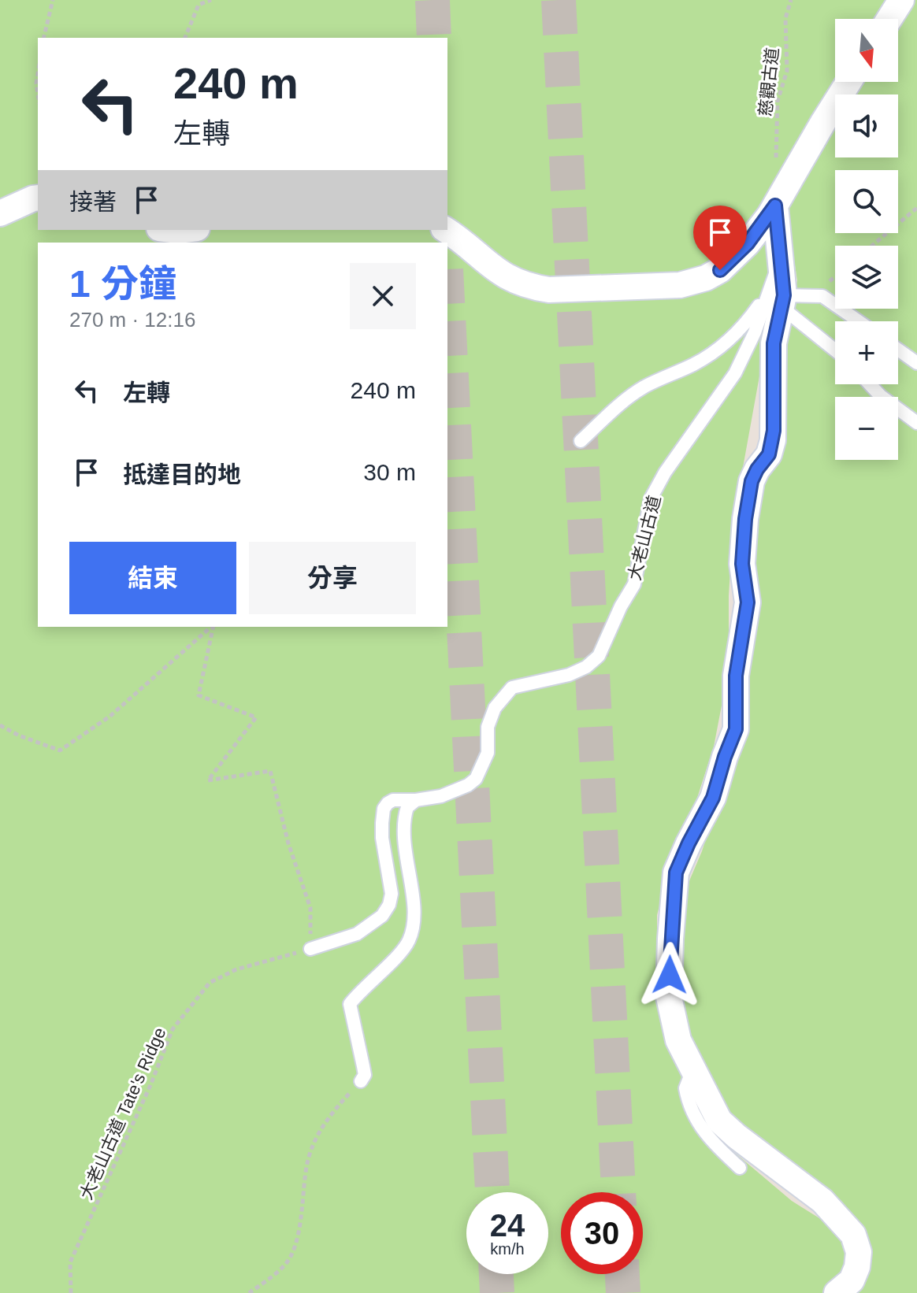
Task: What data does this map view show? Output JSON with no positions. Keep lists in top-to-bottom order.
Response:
{
  "streets": {
    "lane": ["大老山古道"],
    "path": ["慈觀古道", "大老山古道 Tate's Ridge"]
  },
  "crossings": [
    ["大老山古道", "大老山古道 Tate's Ridge"]
  ],
  "north": "bottom",
  "page": {
    "map_buttons": ["+", "−"],
    "turn": ["240 m", "左轉"],
    "then": "接著",
    "heading": ["1 分鐘", "270 m · 12:16"],
    "list": [
      {
        "name": "左轉",
        "value": "240 m"
      },
      {
        "name": "抵達目的地",
        "value": "30 m"
      }
    ],
    "buttons": ["結束", "分享"],
    "speed": "24 km/h",
    "limit": "30"
  }
}
